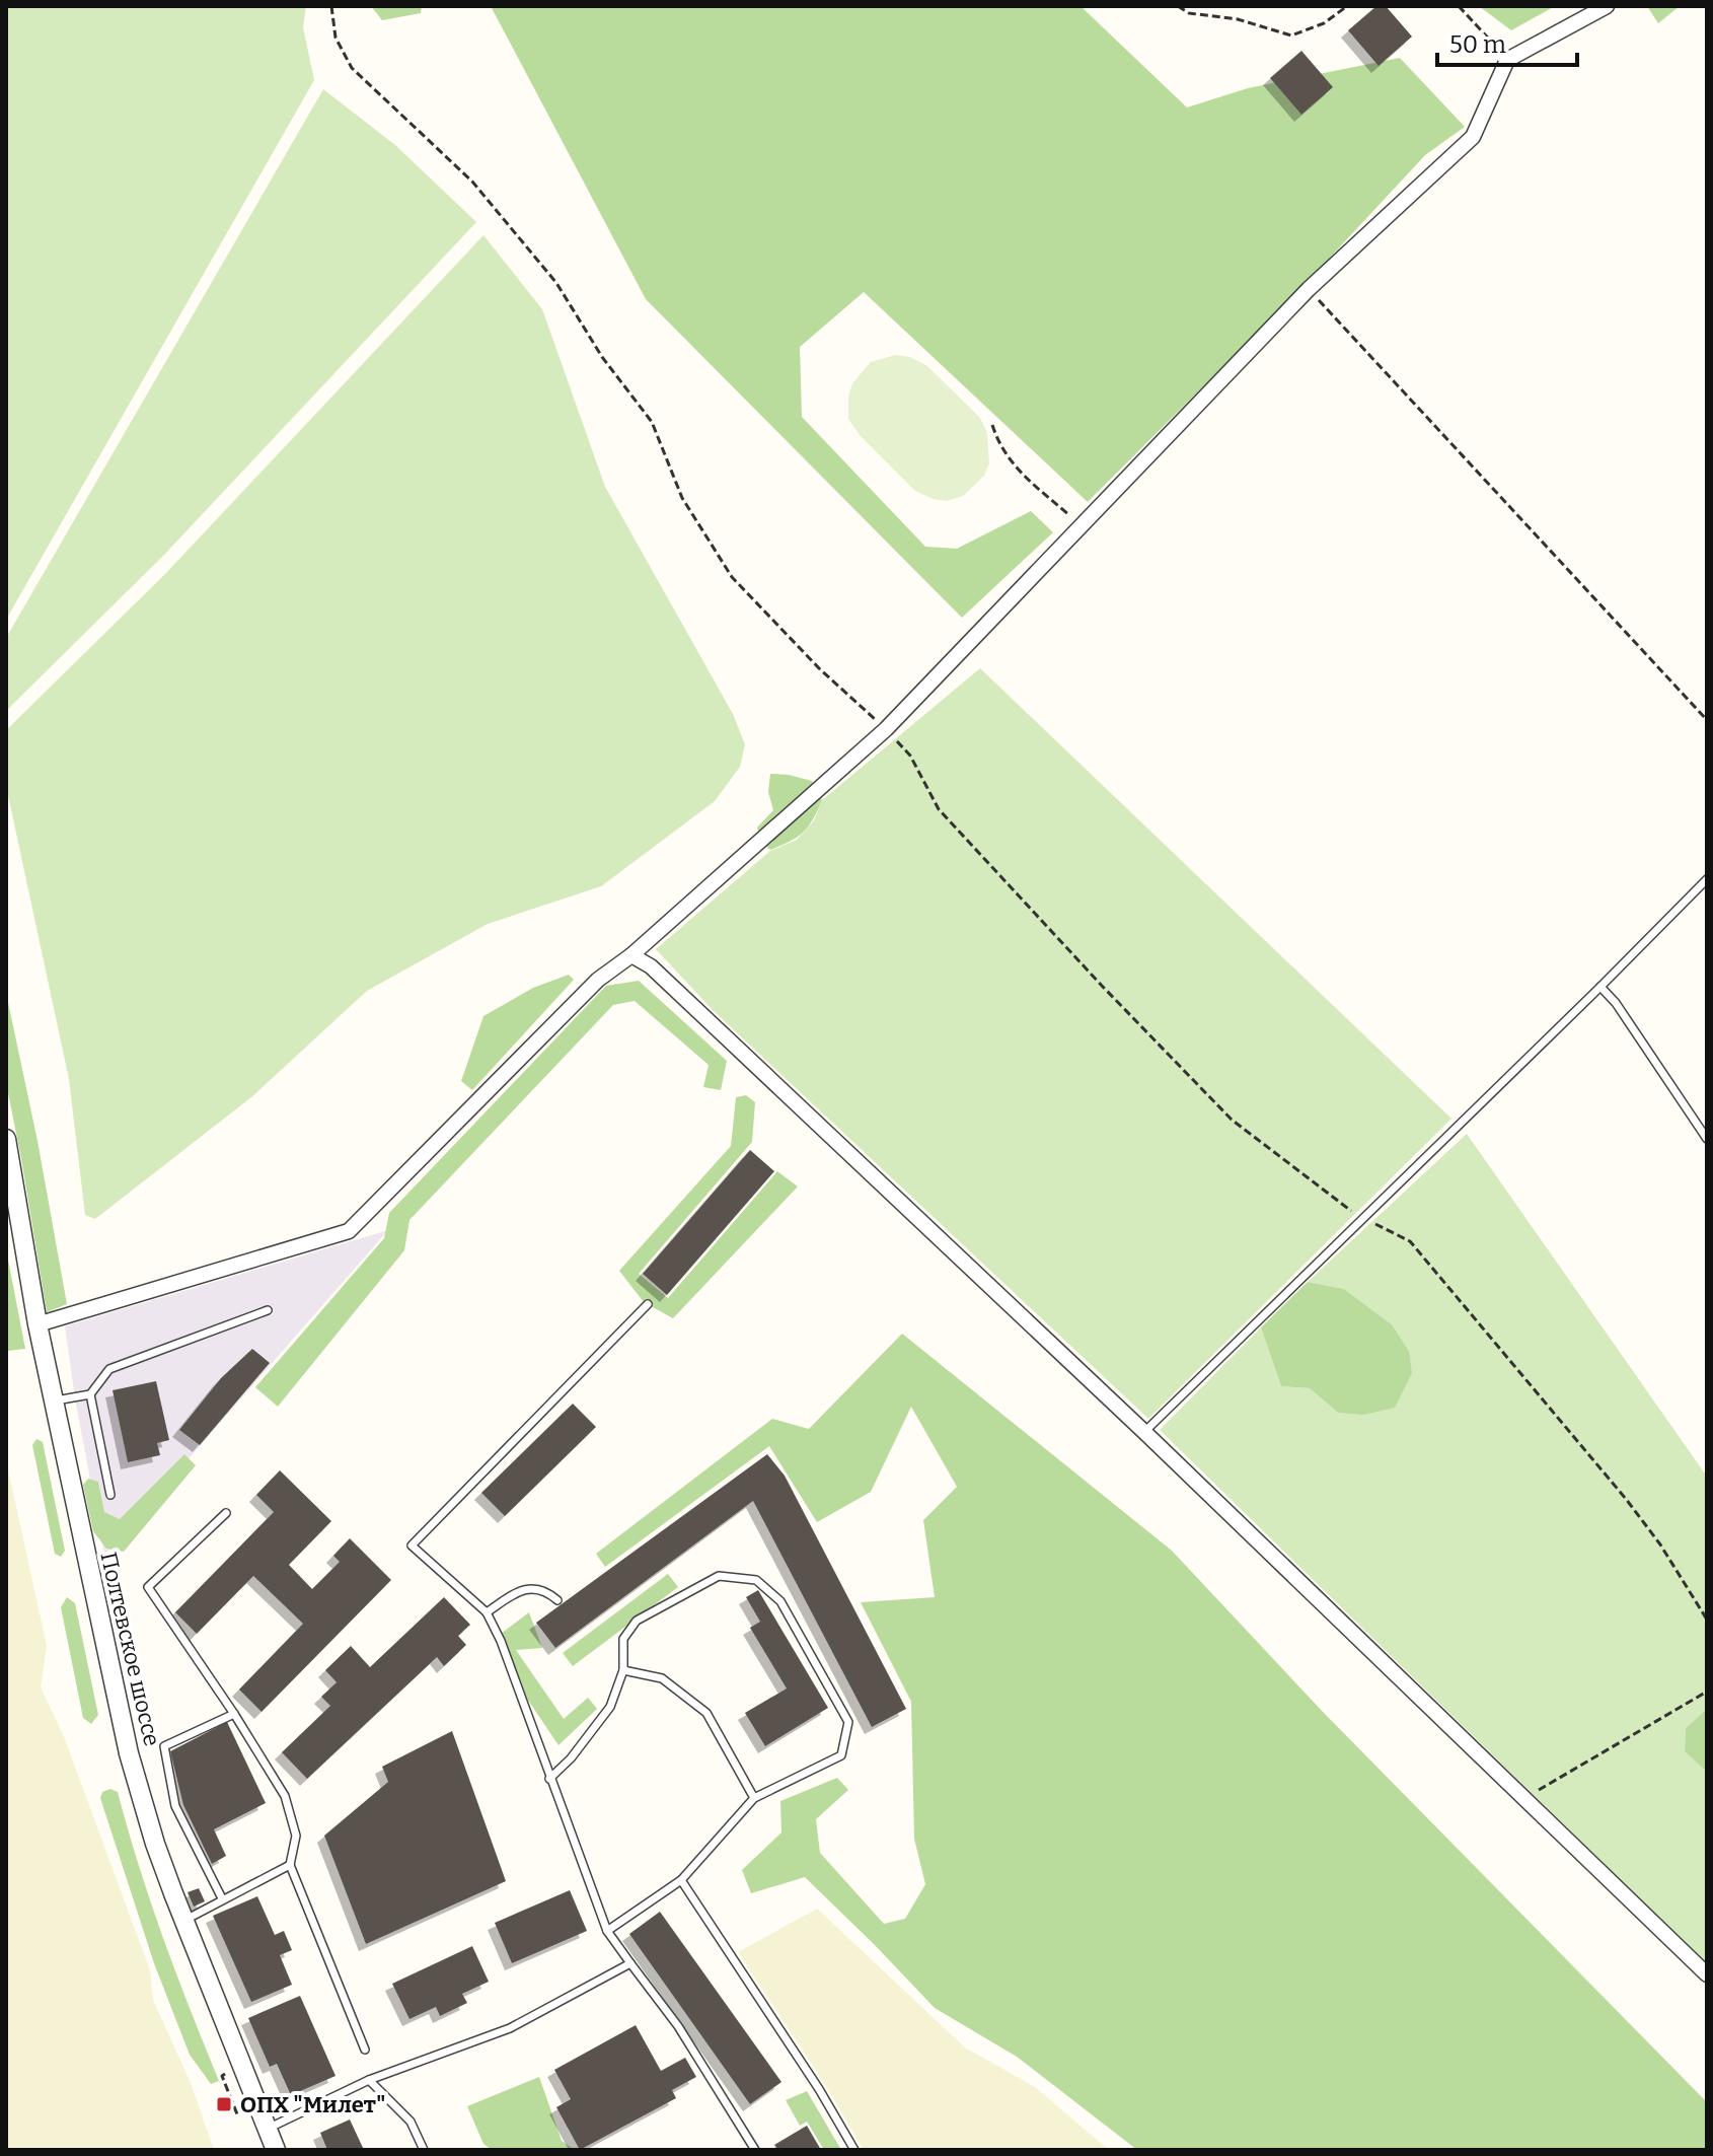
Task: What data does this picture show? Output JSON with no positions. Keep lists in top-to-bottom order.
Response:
{
  "streets": {
    "street": ["Полтевское шоссе"]
  },
  "places": {
    "transit": ["ОПХ \"Милет\""]
  },
  "scale_bar": "50 m"
}
